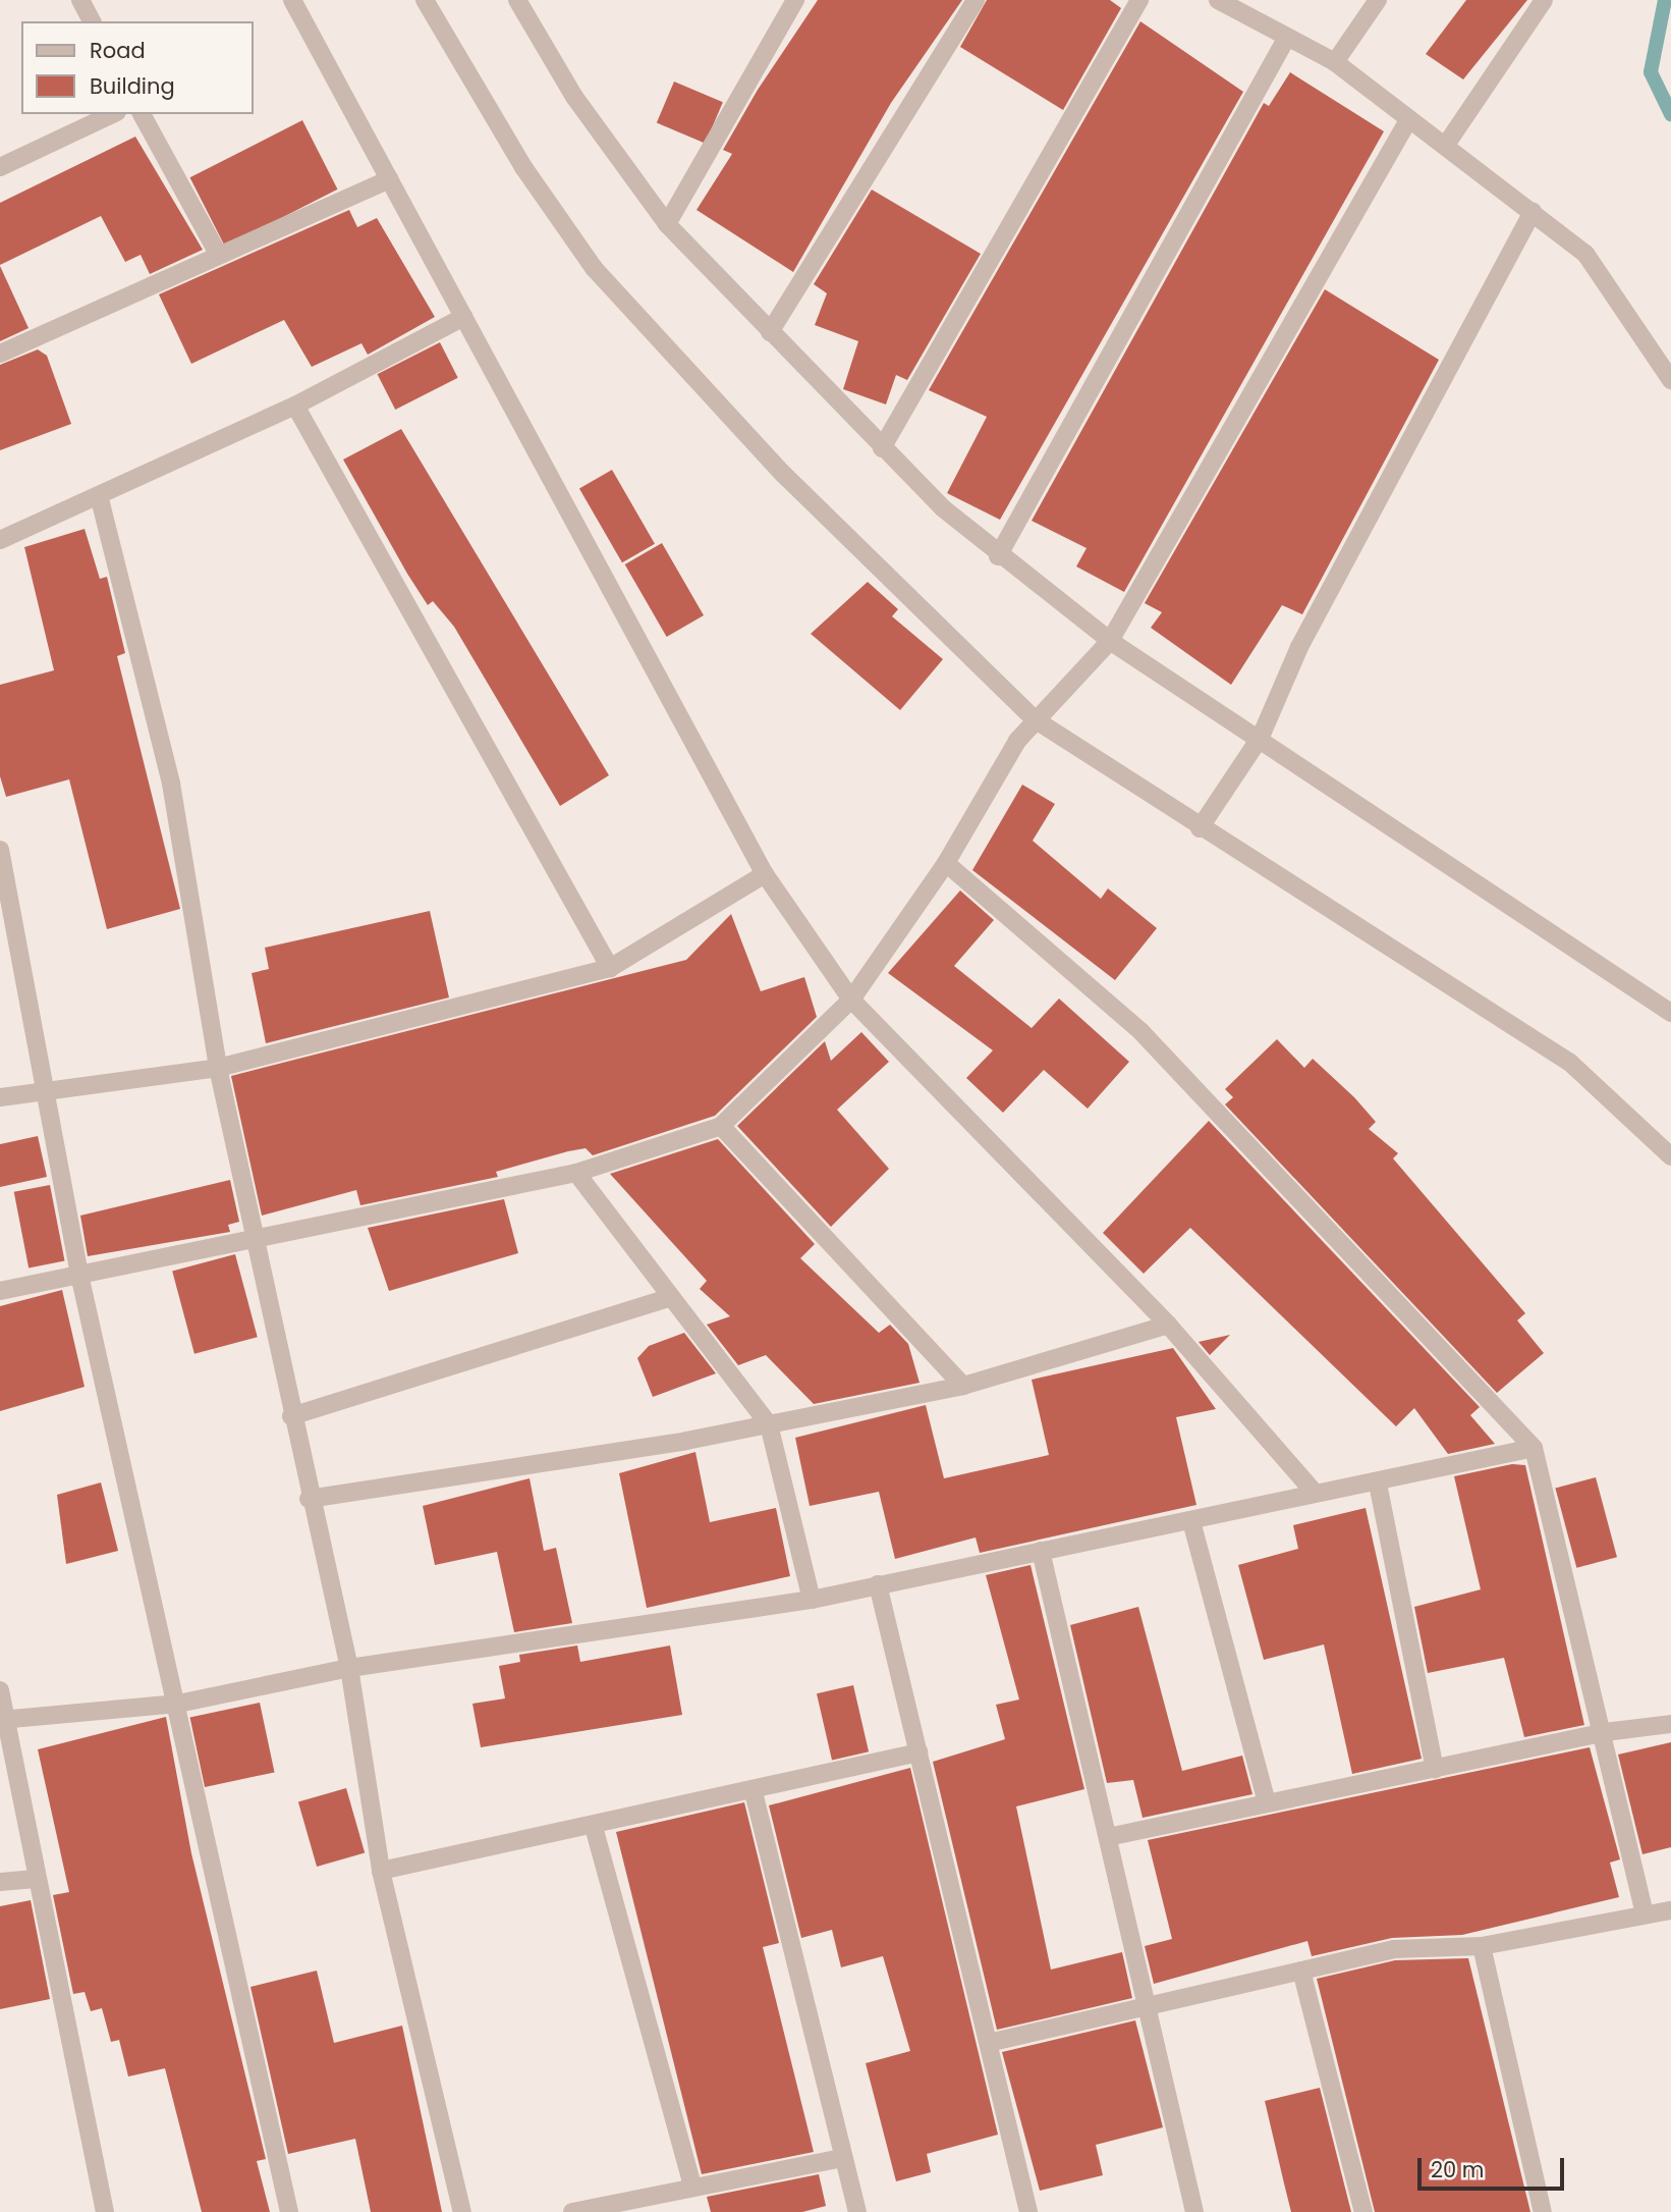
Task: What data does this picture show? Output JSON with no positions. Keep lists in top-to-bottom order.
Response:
{
  "legend": ["Road", "Building"],
  "scale_bar": "20 m"
}
